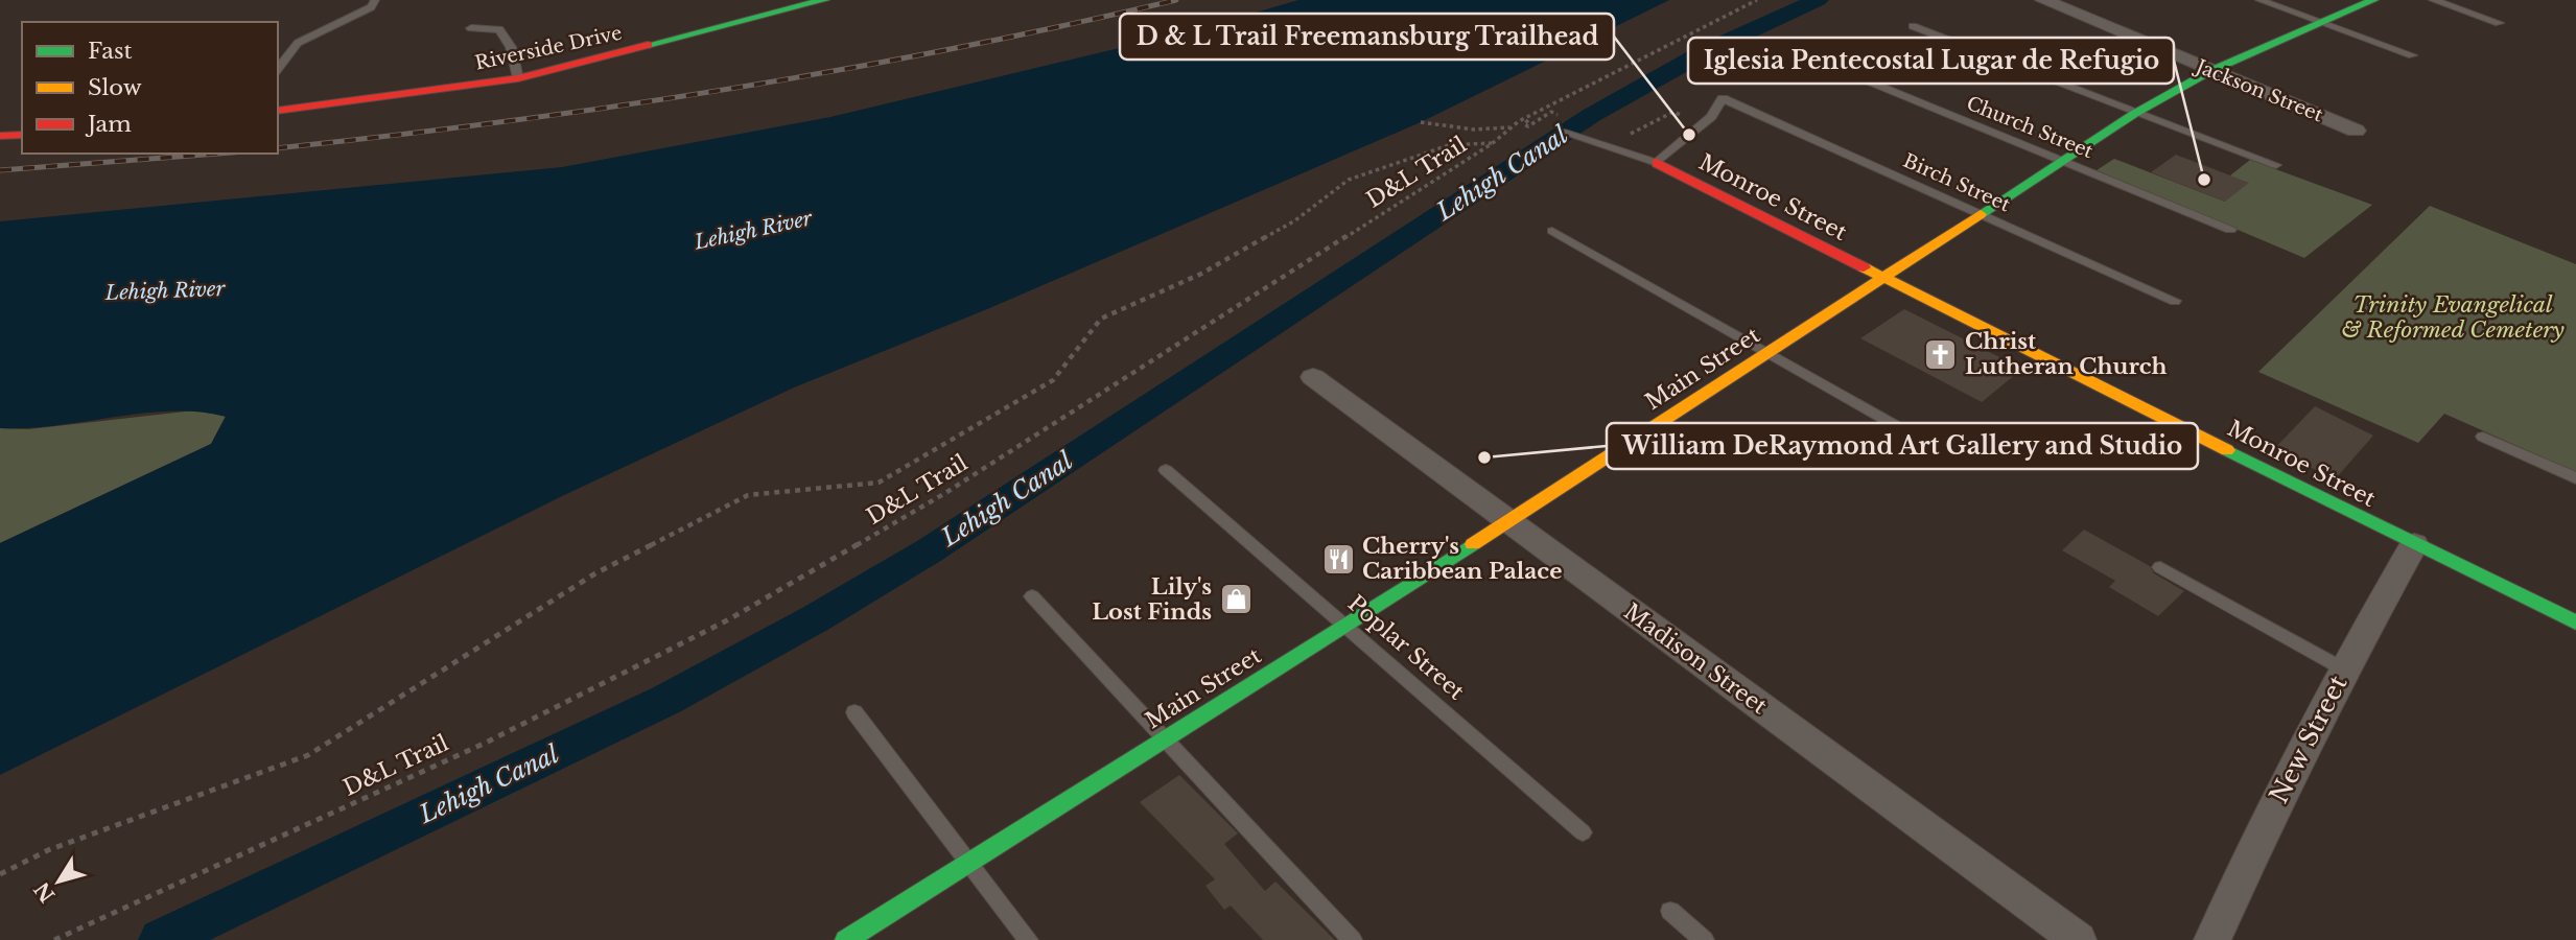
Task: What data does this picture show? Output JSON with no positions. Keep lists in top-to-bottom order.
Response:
{
  "streets": {
    "street": [
      "Riverside Drive",
      "Jackson Street",
      "Monroe Street",
      "Main Street",
      "Madison Street",
      "New Street"
    ],
    "lane": ["Church Street", "Birch Street", "Poplar Street"],
    "path": ["D&L Trail"]
  },
  "crossings": [
    ["Jackson Street", "Main Street"],
    ["Church Street", "Main Street"],
    ["Birch Street", "Main Street"],
    ["Monroe Street", "Main Street"],
    ["Monroe Street", "New Street"],
    ["Main Street", "Poplar Street"],
    ["Main Street", "Madison Street"]
  ],
  "water": ["Lehigh Canal", "Lehigh River"],
  "parks": ["Trinity Evangelical & Reformed Cemetery"],
  "places": {
    "other": ["D & L Trail Freemansburg Trailhead", "Iglesia Pentecostal Lugar de Refugio", "William DeRaymond Art Gallery and Studio"],
    "church": ["Christ Lutheran Church"],
    "restaurant": ["Cherry's Caribbean Palace"],
    "shop": ["Lily's Lost Finds"]
  },
  "legend": ["Fast", "Slow", "Jam"],
  "north": "bottom left"
}
